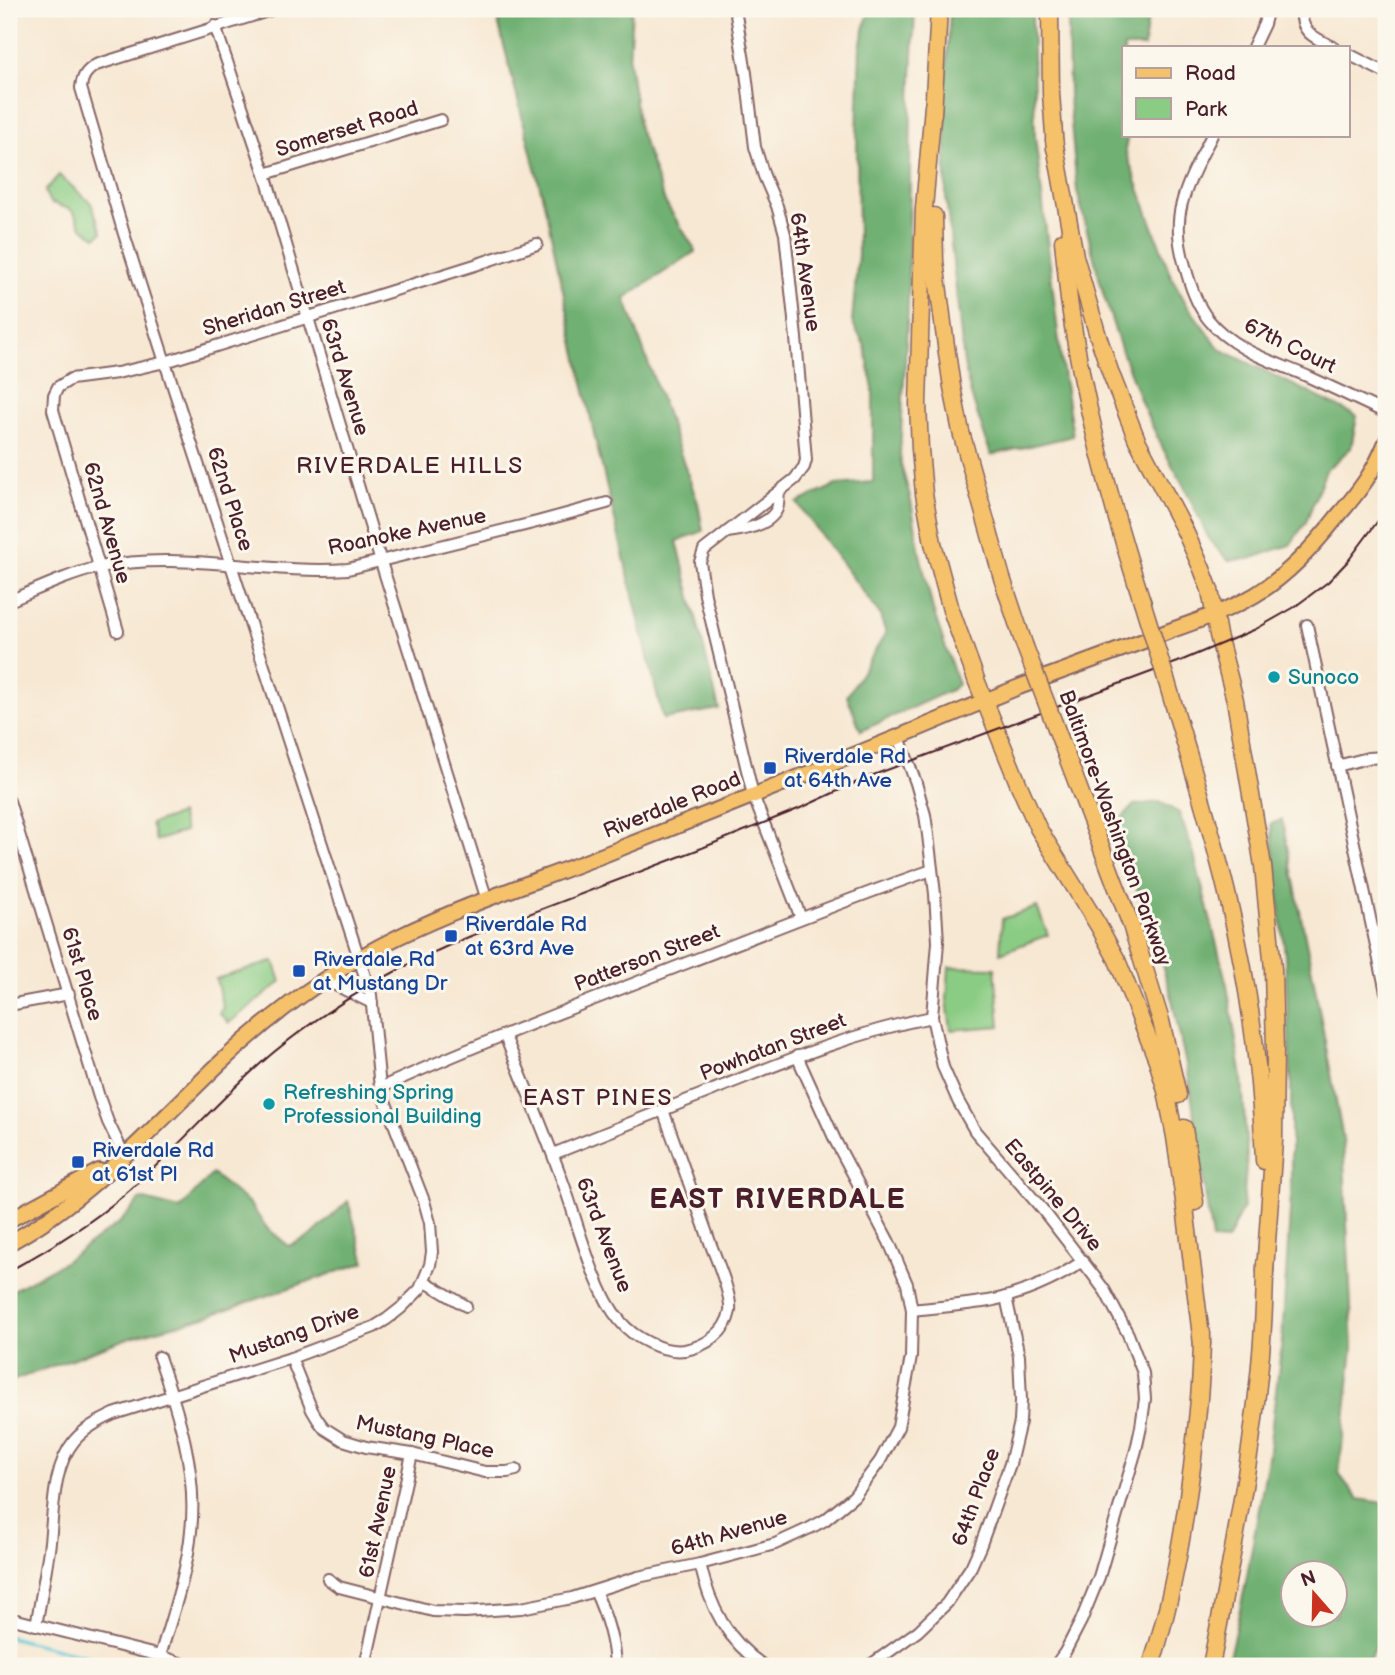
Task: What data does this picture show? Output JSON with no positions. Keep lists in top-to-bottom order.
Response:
{
  "streets": {
    "highway": ["Baltimore-Washington Parkway"],
    "main road": ["Riverdale Road"],
    "street": [
      "Somerset Road",
      "64th Avenue",
      "Sheridan Street",
      "67th Court",
      "63rd Avenue",
      "62nd Place",
      "62nd Avenue",
      "Roanoke Avenue",
      "Patterson Street",
      "61st Place",
      "Powhatan Street",
      "Eastpine Drive",
      "Mustang Drive",
      "Mustang Place",
      "64th Place",
      "61st Avenue"
    ]
  },
  "crossings": [
    ["Somerset Road", "63rd Avenue"],
    ["64th Avenue", "Riverdale Road"],
    ["64th Avenue", "Powhatan Street"],
    ["64th Avenue", "61st Avenue"],
    ["Sheridan Street", "63rd Avenue"],
    ["Sheridan Street", "62nd Place"],
    ["Sheridan Street", "62nd Avenue"],
    ["63rd Avenue", "62nd Place"],
    ["63rd Avenue", "Roanoke Avenue"],
    ["63rd Avenue", "Riverdale Road"],
    ["63rd Avenue", "Patterson Street"],
    ["63rd Avenue", "Powhatan Street"],
    ["62nd Place", "Roanoke Avenue"],
    ["62nd Place", "Riverdale Road"],
    ["62nd Place", "Mustang Drive"],
    ["62nd Avenue", "Roanoke Avenue"],
    ["Riverdale Road", "61st Place"],
    ["Riverdale Road", "Eastpine Drive"],
    ["Riverdale Road", "Mustang Drive"],
    ["Patterson Street", "Eastpine Drive"],
    ["Patterson Street", "Mustang Drive"],
    ["Powhatan Street", "Eastpine Drive"],
    ["Mustang Drive", "Mustang Place"],
    ["Mustang Place", "61st Avenue"]
  ],
  "districts": ["RIVERDALE HILLS", "EAST PINES", "EAST RIVERDALE"],
  "places": {
    "other": ["Sunoco", "Refreshing Spring Professional Building"],
    "transit": [
      "Riverdale Rd at 64th Ave",
      "Riverdale Rd at 63rd Ave",
      "Riverdale Rd at Mustang Dr",
      "Riverdale Rd at 61st Pl"
    ]
  },
  "legend": ["Road", "Park"],
  "north": "top"
}
